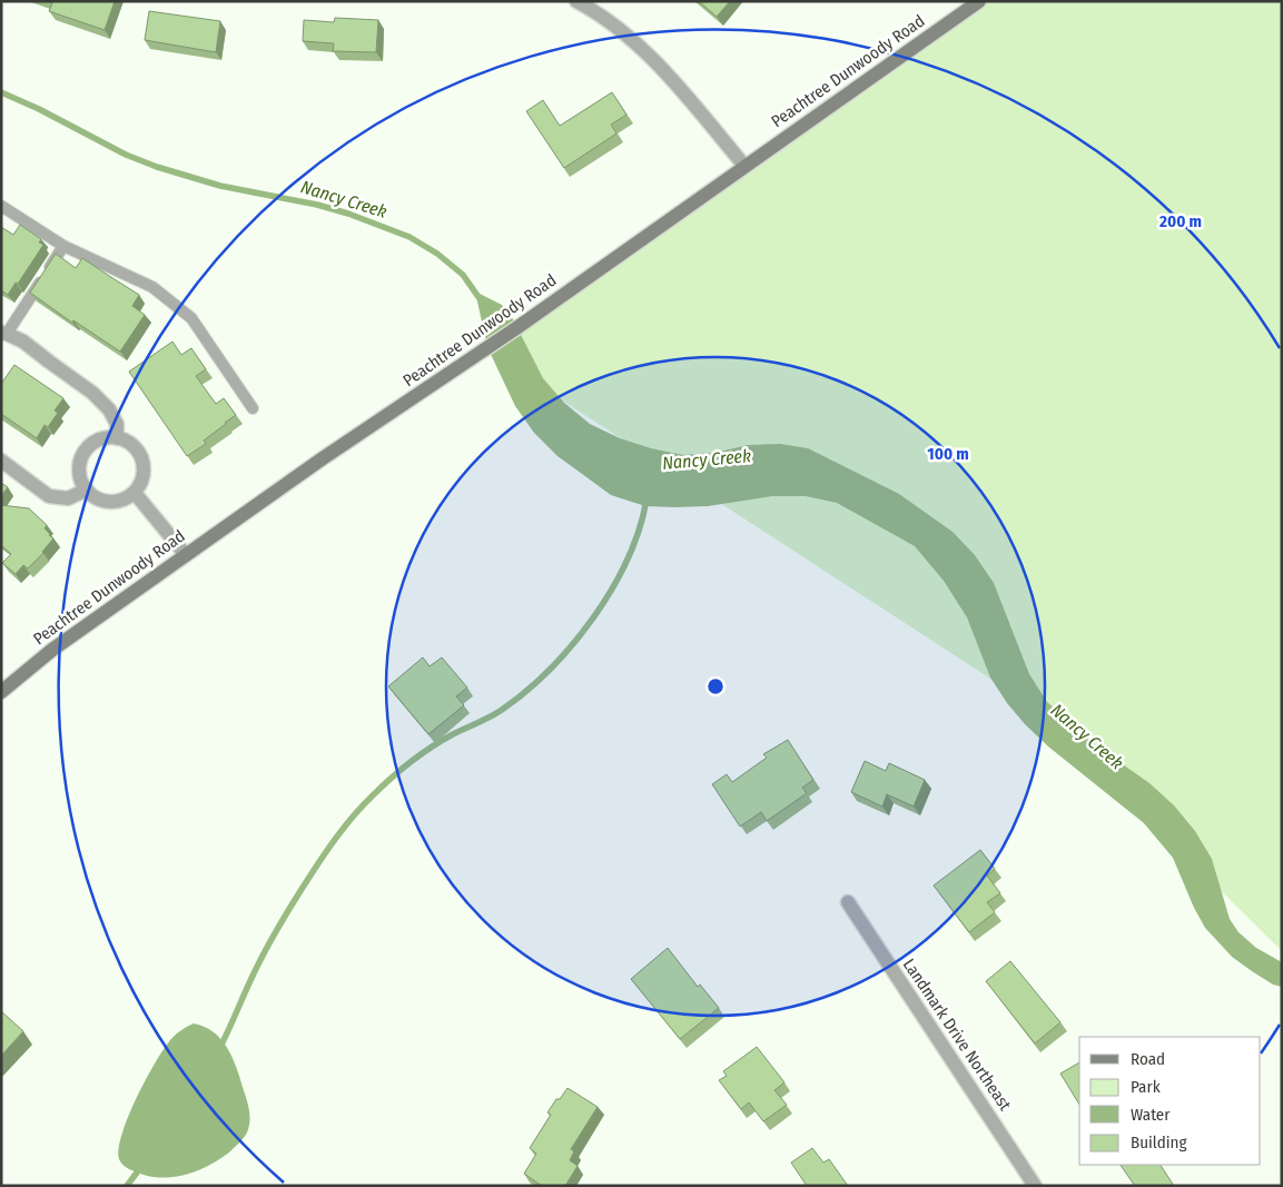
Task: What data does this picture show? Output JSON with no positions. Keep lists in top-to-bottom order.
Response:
{
  "streets": {
    "main road": ["Peachtree Dunwoody Road"],
    "street": ["Landmark Drive Northeast"]
  },
  "water": ["Nancy Creek"],
  "legend": [
    "Road",
    "Park",
    "Water",
    "Building"
  ],
  "rings": ["200 m", "100 m"]
}
